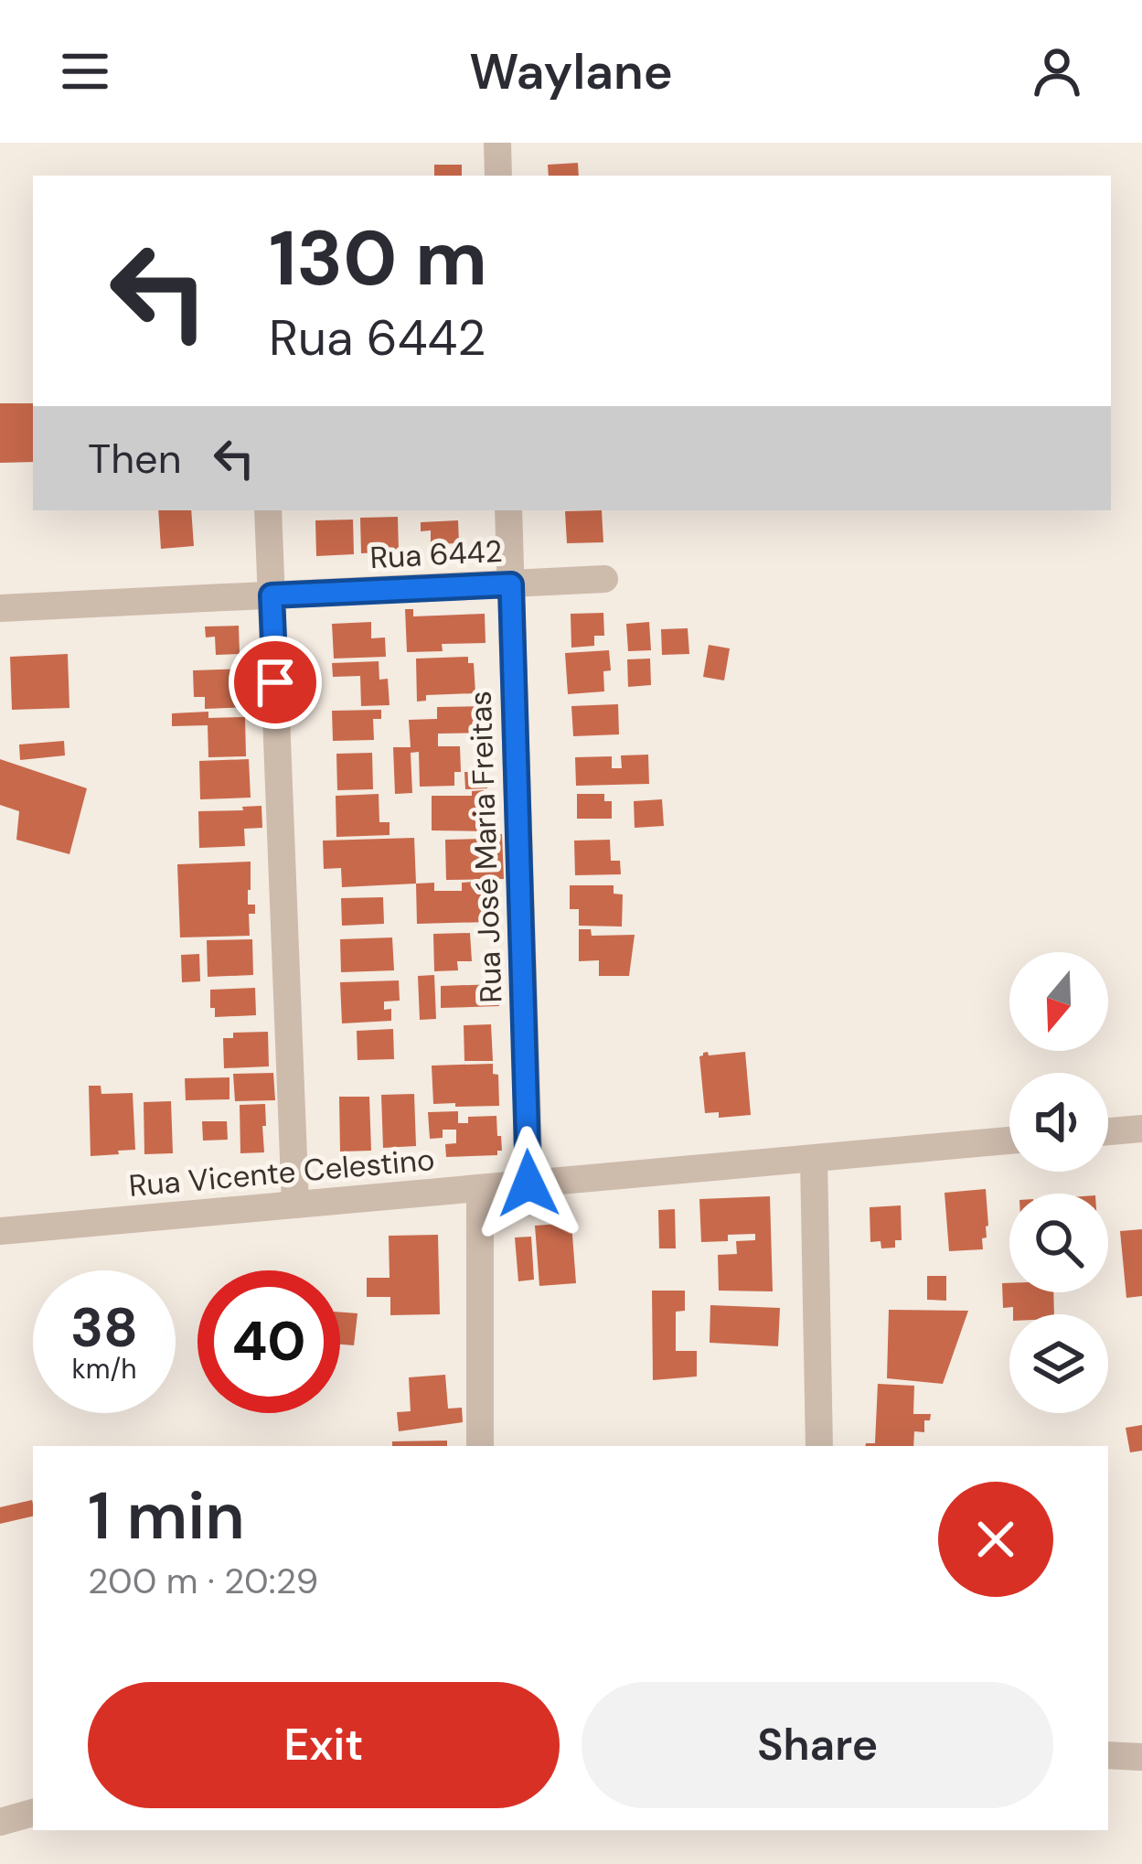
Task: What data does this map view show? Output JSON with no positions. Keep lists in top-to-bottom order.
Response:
{
  "streets": {
    "street": ["Rua 6442", "Rua José Maria Freitas", "Rua Vicente Celestino"]
  },
  "crossings": [
    ["Rua 6442", "Rua José Maria Freitas"],
    ["Rua José Maria Freitas", "Rua Vicente Celestino"]
  ],
  "north": "bottom",
  "page": {
    "header": "Waylane",
    "turn": ["130 m", "Rua 6442"],
    "then": "Then",
    "speed": "38 km/h",
    "limit": "40",
    "heading": ["1 min", "200 m · 20:29"],
    "buttons": ["Exit", "Share"]
  }
}
